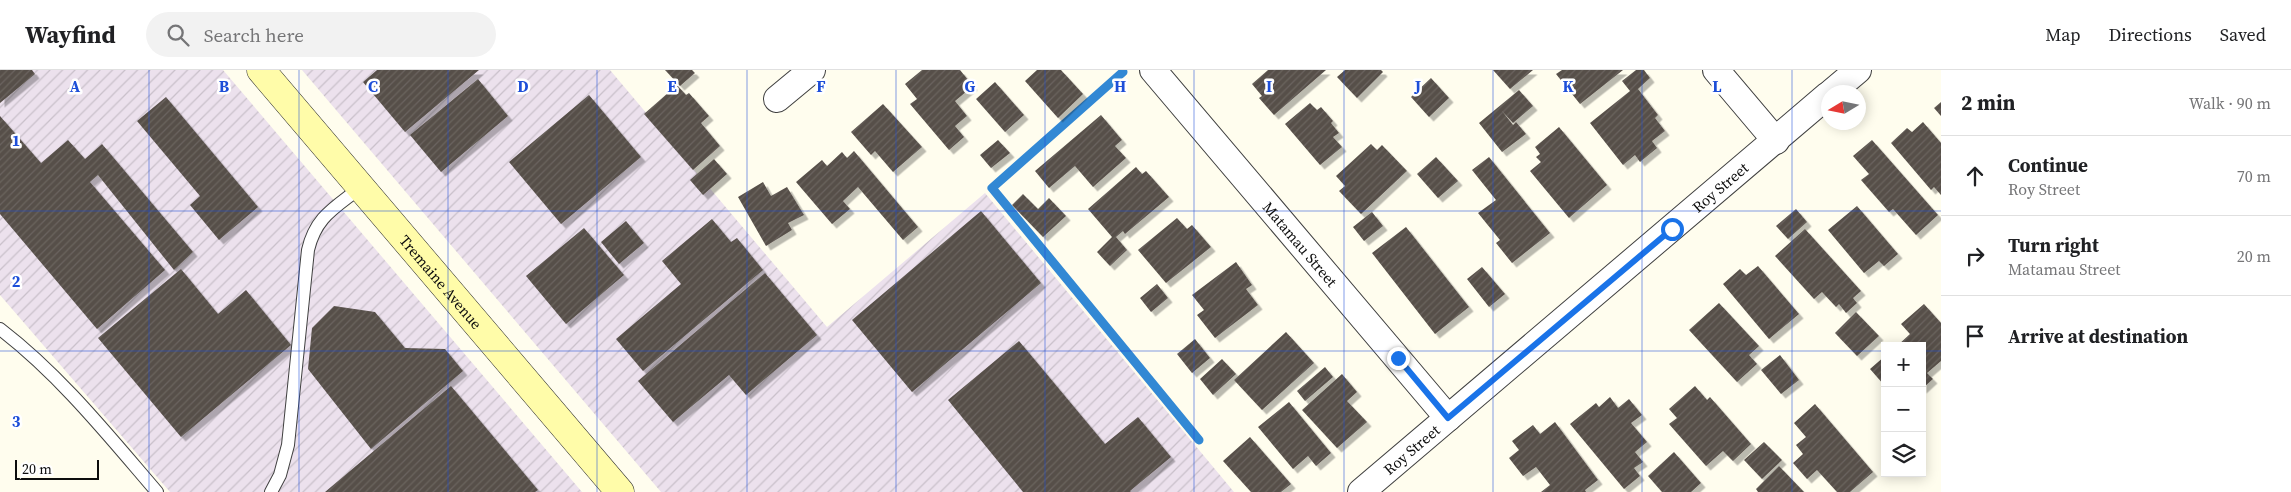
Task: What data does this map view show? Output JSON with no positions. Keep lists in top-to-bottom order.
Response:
{
  "streets": {
    "main road": ["Tremaine Avenue"],
    "street": ["Roy Street", "Matamau Street"]
  },
  "crossings": [
    ["Roy Street", "Matamau Street"]
  ],
  "scale_bar": "20 m",
  "north": "left",
  "page": {
    "header": "Wayfind",
    "search": "Search here",
    "nav": ["Map", "Directions", "Saved"],
    "heading": ["2 min", "Walk · 90 m"],
    "list": [
      ["Continue", "Roy Street", "70 m"],
      ["Turn right", "Matamau Street", "20 m"],
      "Arrive at destination"
    ],
    "map_buttons": ["+", "−"],
    "scale": "20 m"
  },
  "grid": {
    "columns": [
      "A",
      "B",
      "C",
      "D",
      "E",
      "F",
      "G",
      "H",
      "I",
      "J",
      "K",
      "L"
    ],
    "rows": ["1", "2", "3"]
  }
}
